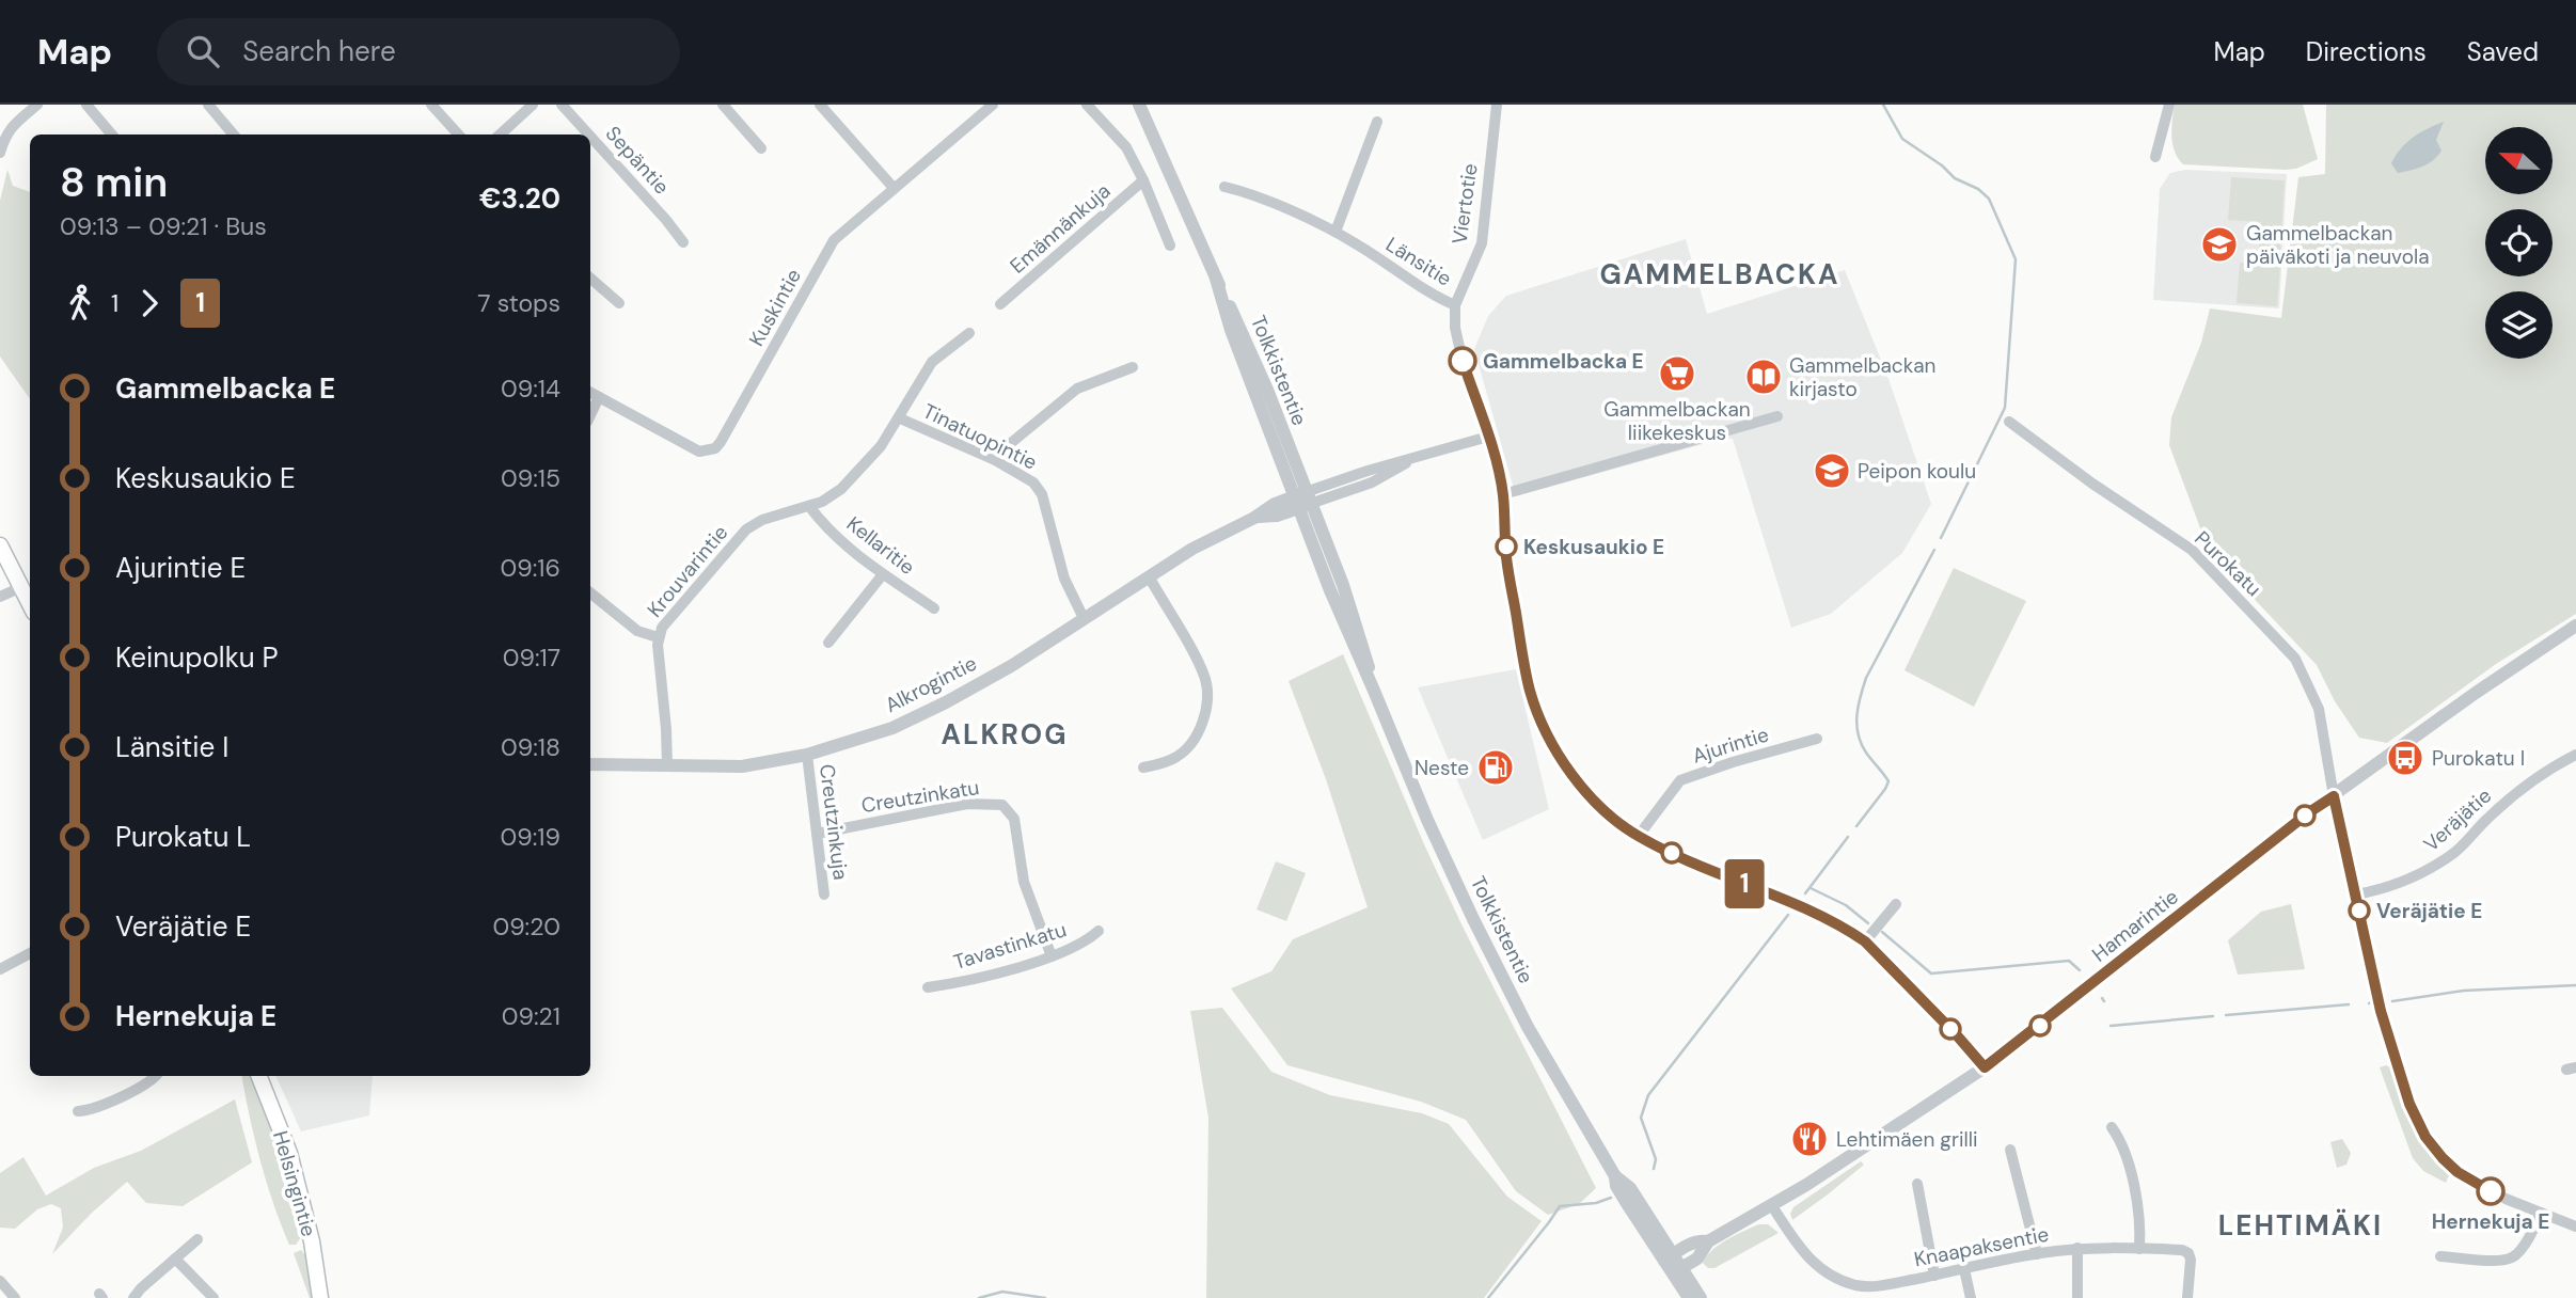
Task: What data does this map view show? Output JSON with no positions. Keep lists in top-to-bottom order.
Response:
{
  "streets": {
    "main road": ["Helsingintie"],
    "street": [
      "Sepäntie",
      "Viertotie",
      "Emännänkuja",
      "Länsitie",
      "Kuskintie",
      "Tolkkistentie",
      "Tinatuopintie",
      "Kellaritie",
      "Purokatu",
      "Krouvarintie",
      "Alkrogintie",
      "Ajurintie",
      "Creutzinkatu",
      "Veräjätie",
      "Creutzinkuja",
      "Hamarintie",
      "Tavastinkatu",
      "Knaapaksentie"
    ]
  },
  "crossings": [
    ["Viertotie", "Länsitie"],
    ["Länsitie", "Ajurintie"],
    ["Länsitie", "Hamarintie"],
    ["Tolkkistentie", "Alkrogintie"],
    ["Tolkkistentie", "Hamarintie"],
    ["Tinatuopintie", "Krouvarintie"],
    ["Tinatuopintie", "Alkrogintie"],
    ["Kellaritie", "Krouvarintie"],
    ["Purokatu", "Veräjätie"],
    ["Purokatu", "Hamarintie"],
    ["Krouvarintie", "Alkrogintie"],
    ["Alkrogintie", "Creutzinkuja"],
    ["Creutzinkatu", "Creutzinkuja"],
    ["Creutzinkatu", "Tavastinkatu"],
    ["Hamarintie", "Knaapaksentie"]
  ],
  "districts": ["GAMMELBACKA", "ALKROG", "LEHTIMÄKI"],
  "places": {
    "school or university": ["Gammelbackan päiväkoti ja neuvola", "Peipon koulu"],
    "other": [
      "Gammelbacka E",
      "Keskusaukio E",
      "Veräjätie E",
      "Hernekuja E"
    ],
    "supermarket": ["Gammelbackan liikekeskus"],
    "library": ["Gammelbackan kirjasto"],
    "bus stop": ["Purokatu I"],
    "fuel station": ["Neste"],
    "restaurant": ["Lehtimäen grilli"]
  },
  "lines": ["bus line 1"],
  "north": "left",
  "page": {
    "header": "Map",
    "search": "Search here",
    "nav": ["Map", "Directions", "Saved"],
    "on_map": "1",
    "heading": ["8 min", "09:13 – 09:21 · Bus", "€3.20"],
    "legs": ["1", "1", "7 stops"],
    "list": [
      {
        "name": "Gammelbacka E",
        "value": "09:14"
      },
      {
        "name": "Keskusaukio E",
        "value": "09:15"
      },
      {
        "name": "Ajurintie E",
        "value": "09:16"
      },
      {
        "name": "Keinupolku P",
        "value": "09:17"
      },
      {
        "name": "Länsitie I",
        "value": "09:18"
      },
      {
        "name": "Purokatu L",
        "value": "09:19"
      },
      {
        "name": "Veräjätie E",
        "value": "09:20"
      },
      {
        "name": "Hernekuja E",
        "value": "09:21"
      }
    ]
  }
}
